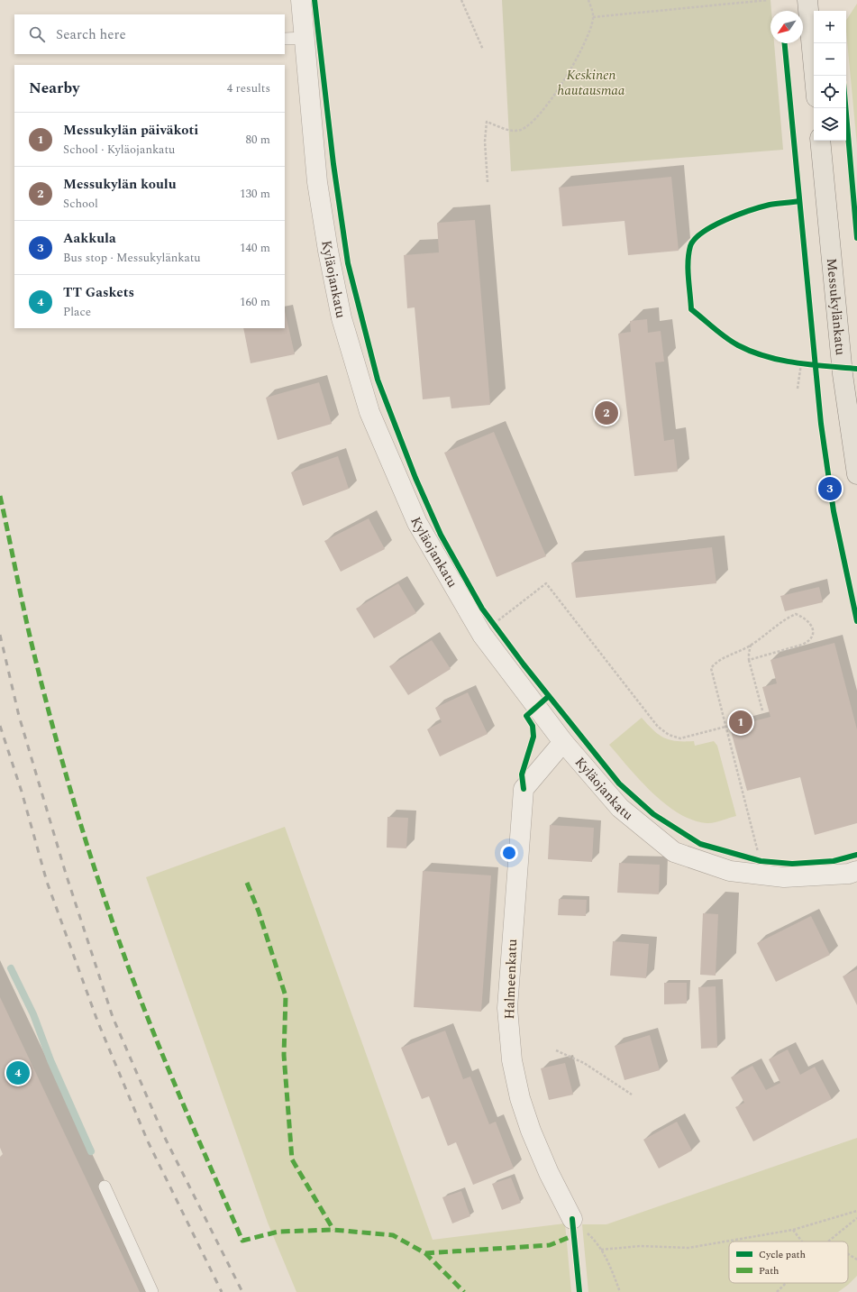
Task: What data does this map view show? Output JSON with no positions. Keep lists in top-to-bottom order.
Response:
{
  "streets": {
    "main road": ["Messukylänkatu"],
    "street": ["Kyläojankatu", "Halmeenkatu"]
  },
  "crossings": [
    ["Kyläojankatu", "Halmeenkatu"]
  ],
  "parks": ["Keskinen hautausmaa"],
  "legend": ["Cycle path", "Path"],
  "north": "bottom left",
  "page": {
    "map_buttons": ["+", "−"],
    "search": "Search here",
    "heading": ["Nearby", "4 results"],
    "list": [
      {
        "mark": "1",
        "name": "Messukylän päiväkoti",
        "note": "School · Kyläojankatu",
        "value": "80 m"
      },
      {
        "mark": "2",
        "name": "Messukylän koulu",
        "note": "School",
        "value": "130 m"
      },
      {
        "mark": "3",
        "name": "Aakkula",
        "note": "Bus stop · Messukylänkatu",
        "value": "140 m"
      },
      {
        "mark": "4",
        "name": "TT Gaskets",
        "note": "Place",
        "value": "160 m"
      }
    ],
    "pins": [
      "2",
      "3",
      "1",
      "4"
    ]
  }
}
